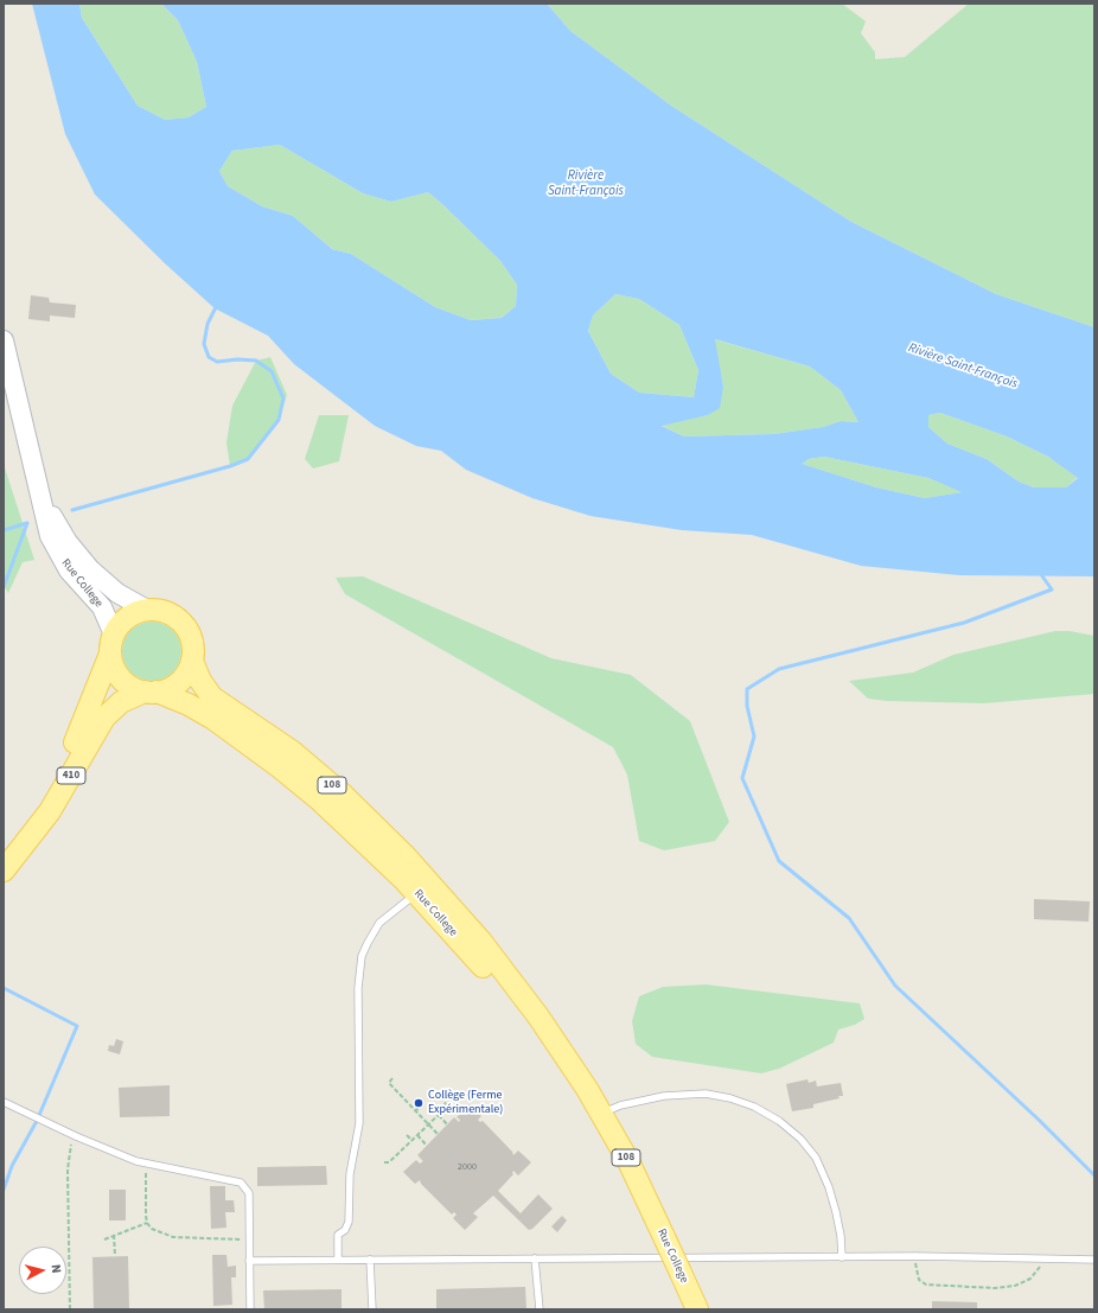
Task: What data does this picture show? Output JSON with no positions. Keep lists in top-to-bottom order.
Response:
{
  "streets": {
    "main road": ["Rue College", "410", "108"]
  },
  "crossings": [
    ["Rue College", "410"]
  ],
  "water": ["Rivière Saint-François"],
  "places": ["Collège (Ferme Expérimentale)"],
  "house_numbers": ["2000"],
  "north": "right"
}
